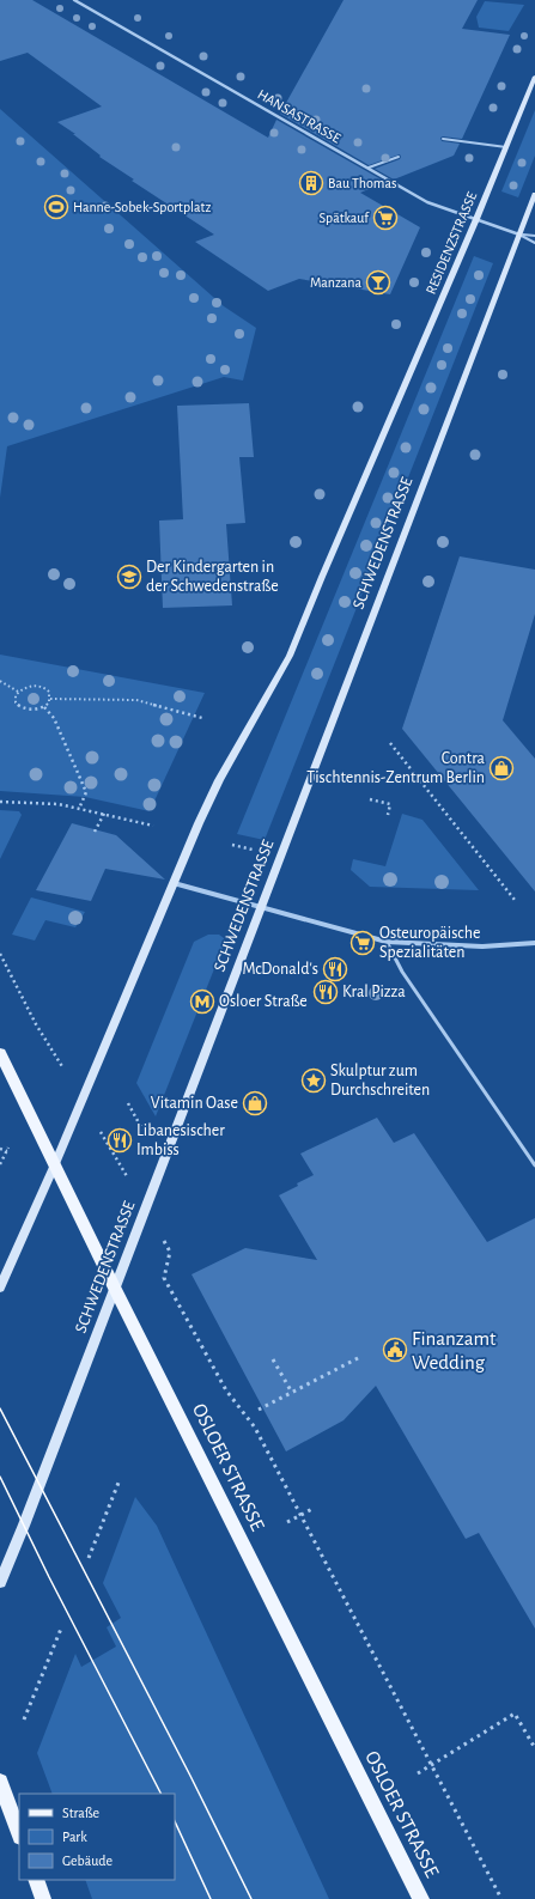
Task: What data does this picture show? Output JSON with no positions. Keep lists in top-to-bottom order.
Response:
{
  "streets": {
    "main road": ["RESIDENZSTRASSE", "SCHWEDENSTRASSE", "OSLOER STRASSE"],
    "street": ["HANSASTRASSE"]
  },
  "crossings": [
    ["HANSASTRASSE", "RESIDENZSTRASSE"],
    ["HANSASTRASSE", "SCHWEDENSTRASSE"],
    ["SCHWEDENSTRASSE", "OSLOER STRASSE"]
  ],
  "places": {
    "building": ["Bau Thomas"],
    "sports": ["Hanne-Sobek-Sportplatz"],
    "supermarket": ["Spätkauf", "Osteuropäische Spezialitäten"],
    "bar": ["Manzana"],
    "school or university": ["Der Kindergarten in der Schwedenstraße"],
    "shop": ["Contra Tischtennis-Zentrum Berlin", "Vitamin Oase"],
    "restaurant": ["McDonald's", "Kral Pizza", "Libanesischer Imbiss"],
    "metro station": ["Osloer Straße"],
    "place": ["Skulptur zum Durchschreiten"],
    "public building": ["Finanzamt Wedding"]
  },
  "legend": ["Straße", "Park", "Gebäude"]
}
